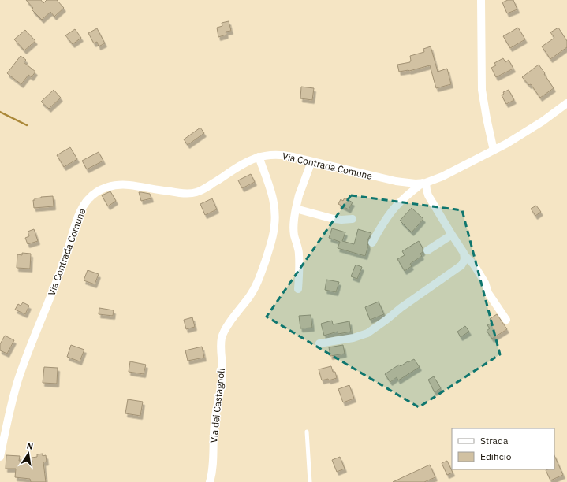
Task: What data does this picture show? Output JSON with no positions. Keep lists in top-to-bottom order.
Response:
{
  "streets": {
    "street": ["Via Contrada Comune", "Via dei Castagnoli"]
  },
  "crossings": [
    ["Via Contrada Comune", "Via dei Castagnoli"]
  ],
  "legend": ["Strada", "Edificio"],
  "north": "top"
}
